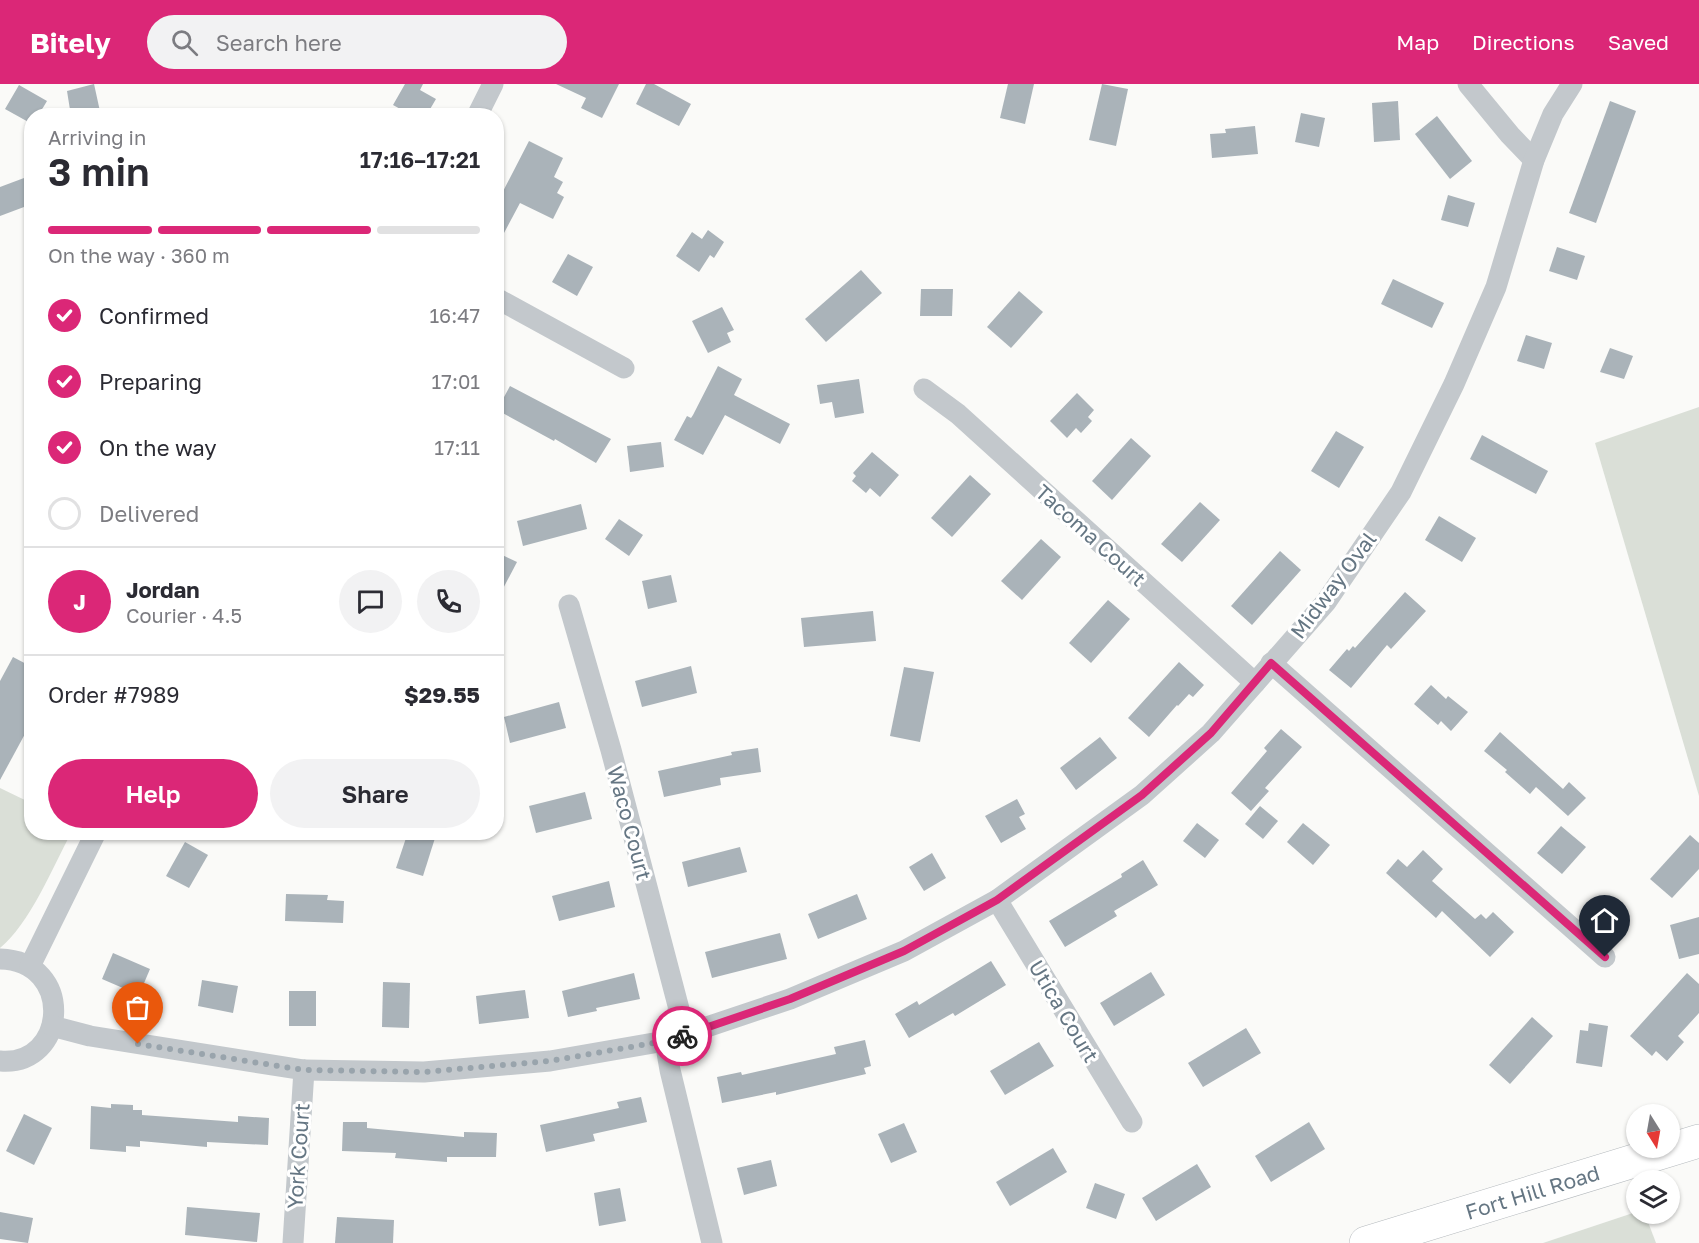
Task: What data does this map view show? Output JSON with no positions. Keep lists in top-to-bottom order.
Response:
{
  "streets": {
    "main road": ["Fort Hill Road"],
    "street": [
      "Tacoma Court",
      "Midway Oval",
      "Waco Court",
      "Utica Court",
      "York Court"
    ]
  },
  "crossings": [
    ["Tacoma Court", "Midway Oval"],
    ["Midway Oval", "Waco Court"],
    ["Midway Oval", "Utica Court"],
    ["Midway Oval", "York Court"]
  ],
  "north": "bottom",
  "page": {
    "header": "Bitely",
    "search": "Search here",
    "nav": ["Map", "Directions", "Saved"],
    "heading": ["3 min", "Arriving in", "17:16–17:21"],
    "panel": [
      "Jordan",
      "Courier · 4.5",
      "Order #7989",
      "$29.55"
    ],
    "bar": "On the way · 360 m",
    "list": [
      ["Confirmed", "16:47"],
      ["Preparing", "17:01"],
      ["On the way", "17:11"],
      "Delivered"
    ],
    "round": "J",
    "buttons": ["Help", "Share"]
  }
}
